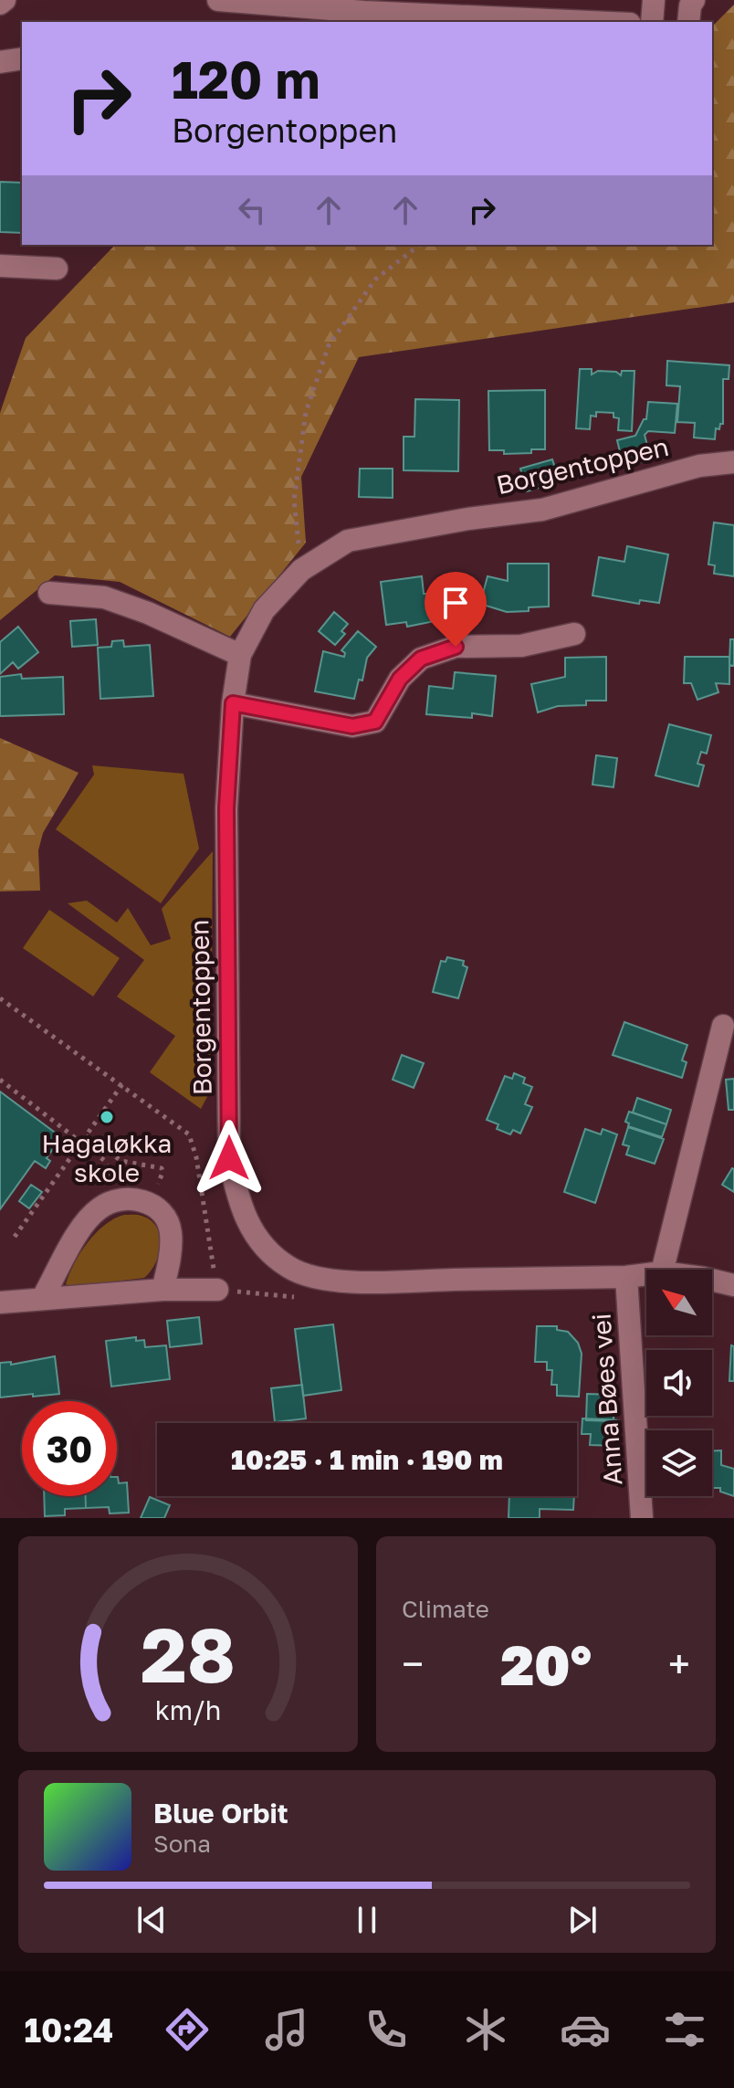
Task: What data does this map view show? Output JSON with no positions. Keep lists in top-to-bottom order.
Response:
{
  "streets": {
    "street": ["Borgentoppen", "Anna Bøes vei"]
  },
  "crossings": [
    ["Borgentoppen", "Anna Bøes vei"]
  ],
  "places": ["Hagaløkka skole"],
  "north": "top left",
  "page": {
    "turn": ["120 m", "Borgentoppen"],
    "limit": "30",
    "trip": "10:25 · 1 min · 190 m",
    "tile": "Climate",
    "heat": ["−", "20°", "+"],
    "song": ["Blue Orbit", "Sona"],
    "tabs": "10:24",
    "gauge": ["28", "km/h"]
  }
}
